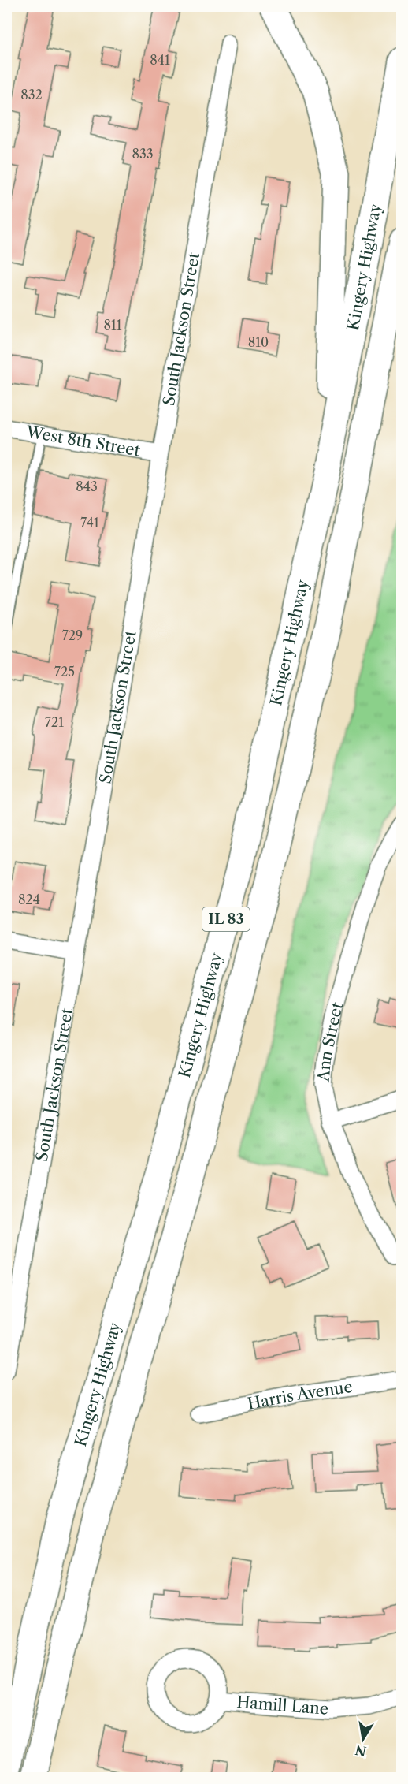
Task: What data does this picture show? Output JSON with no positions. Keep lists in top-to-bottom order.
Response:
{
  "streets": {
    "highway": ["Kingery Highway", "IL 83"],
    "street": [
      "South Jackson Street",
      "West 8th Street",
      "Ann Street",
      "Harris Avenue",
      "Hamill Lane"
    ]
  },
  "crossings": [
    ["South Jackson Street", "West 8th Street"]
  ],
  "house_numbers": [
    "841",
    "832",
    "833",
    "811",
    "810",
    "843",
    "741",
    "729",
    "725",
    "721",
    "824"
  ],
  "north": "bottom"
}
